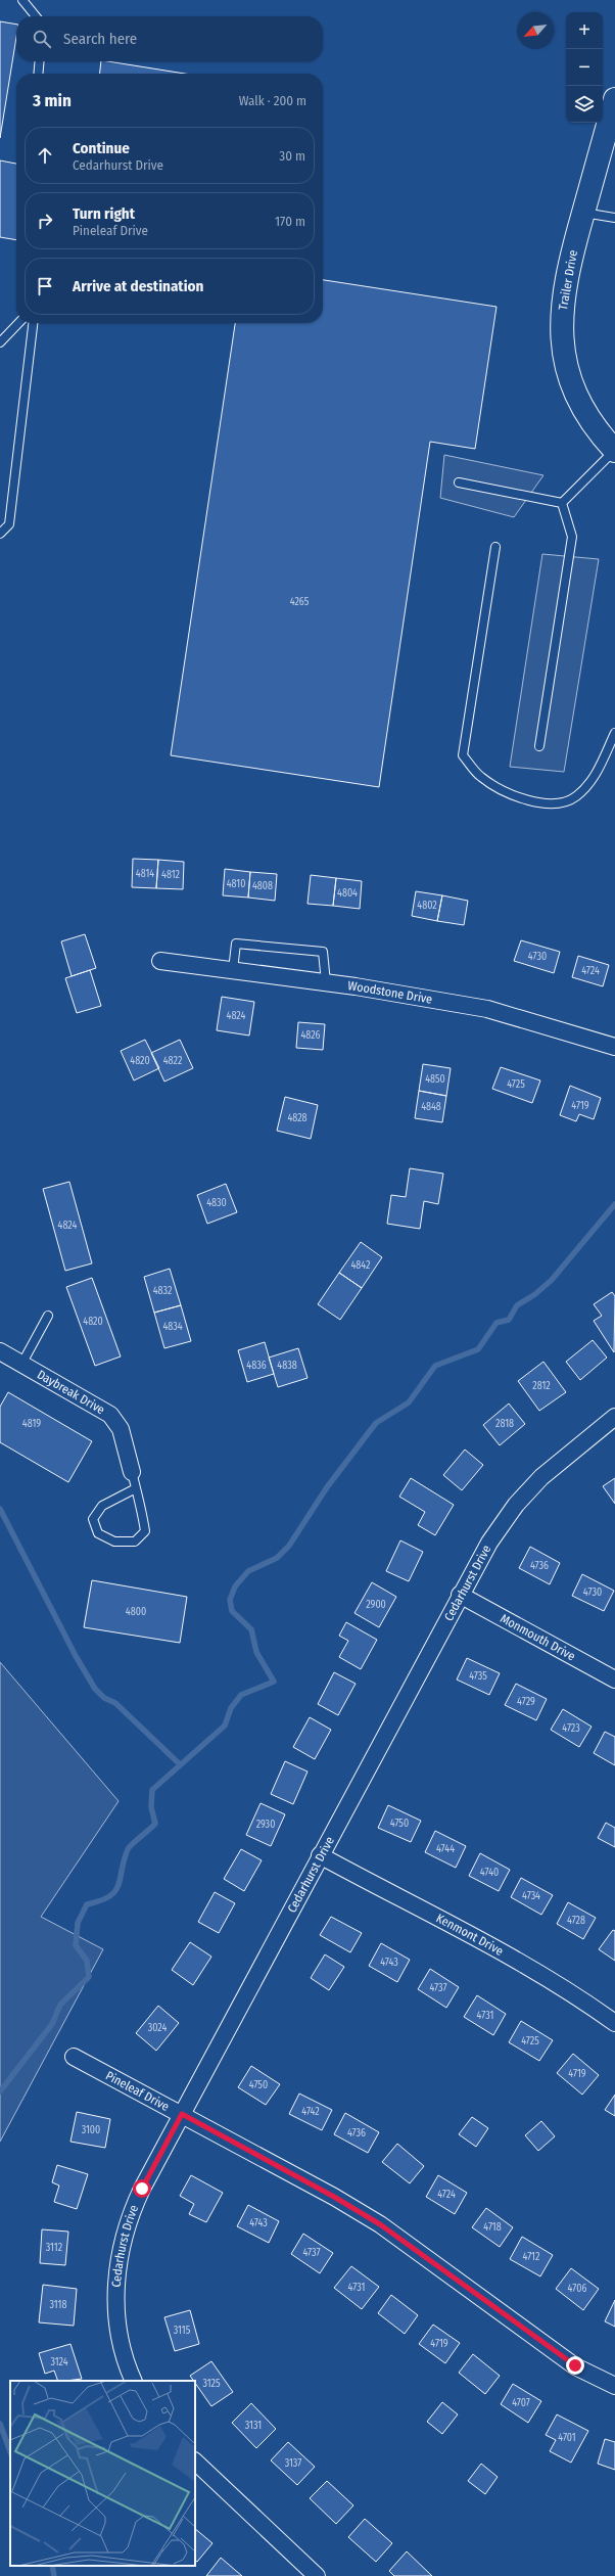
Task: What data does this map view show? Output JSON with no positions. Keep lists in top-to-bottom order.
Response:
{
  "streets": {
    "street": [
      "Trailer Drive",
      "Woodstone Drive",
      "Daybreak Drive",
      "Cedarhurst Drive",
      "Monmouth Drive",
      "Kenmont Drive",
      "Pineleaf Drive"
    ]
  },
  "crossings": [
    ["Cedarhurst Drive", "Monmouth Drive"],
    ["Cedarhurst Drive", "Kenmont Drive"],
    ["Cedarhurst Drive", "Pineleaf Drive"]
  ],
  "house_numbers": [
    "4265",
    "4814",
    "4812",
    "4810",
    "4808",
    "4804",
    "4802",
    "4730",
    "4724",
    "4824",
    "4826",
    "4820",
    "4822",
    "4850",
    "4725",
    "4719",
    "4848",
    "4828",
    "4830",
    "4824",
    "4842",
    "4832",
    "4820",
    "4834",
    "4836",
    "4838",
    "2812",
    "4819",
    "2818",
    "4736",
    "4730",
    "2900",
    "4800",
    "4735",
    "4729",
    "4723",
    "4750",
    "2930",
    "4744",
    "4740",
    "4734",
    "4728",
    "4743",
    "4737",
    "4731",
    "3024",
    "4725",
    "4719",
    "4750",
    "4742",
    "3100",
    "4736",
    "4724",
    "4743",
    "4718",
    "3112",
    "4737",
    "4712",
    "4731",
    "4706",
    "3118",
    "3115",
    "4719",
    "3124",
    "3125",
    "4707",
    "3131",
    "4701",
    "3137"
  ],
  "north": "bottom left",
  "page": {
    "map_buttons": ["+", "−"],
    "search": "Search here",
    "heading": ["3 min", "Walk · 200 m"],
    "list": [
      ["Continue", "Cedarhurst Drive", "30 m"],
      ["Turn right", "Pineleaf Drive", "170 m"],
      "Arrive at destination"
    ]
  }
}
